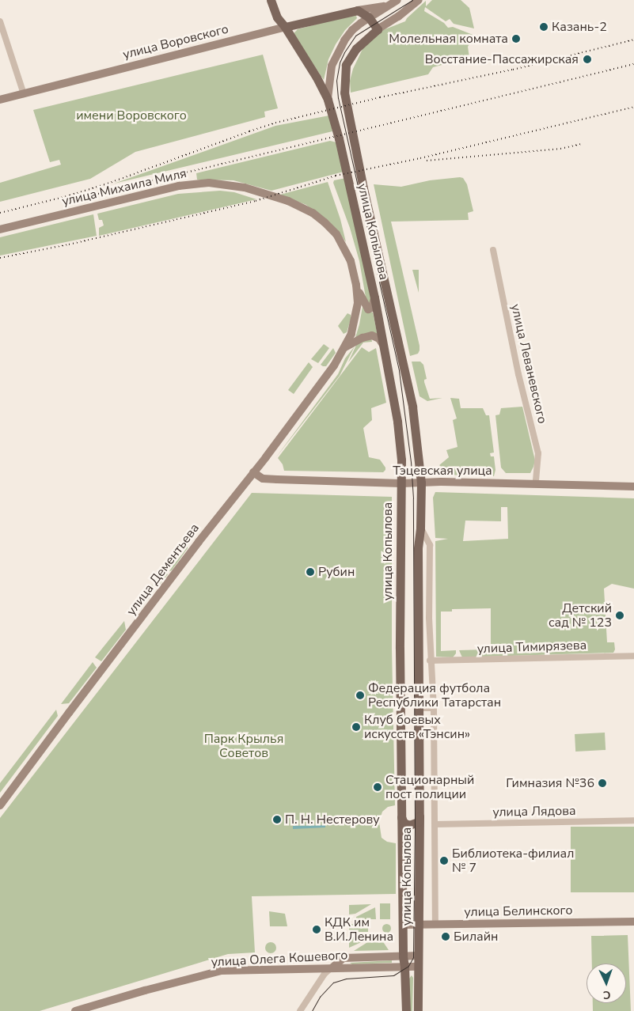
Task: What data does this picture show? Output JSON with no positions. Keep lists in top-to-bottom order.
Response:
{
  "streets": {
    "main road": [
      "улица Воровского",
      "улица Михаила Миля",
      "улица Копылова",
      "Тэцевская улица",
      "улица Дементьева",
      "улица Белинского",
      "улица Олега Кошевого"
    ],
    "street": ["улица Леваневского", "улица Тимирязева", "улица Лядова"]
  },
  "crossings": [
    ["улица Воровского", "улица Копылова"],
    ["улица Михаила Миля", "улица Дементьева"],
    ["улица Копылова", "Тэцевская улица"],
    ["улица Копылова", "улица Тимирязева"],
    ["улица Копылова", "улица Лядова"],
    ["улица Копылова", "улица Белинского"],
    ["улица Копылова", "улица Олега Кошевого"],
    ["улица Леваневского", "Тэцевская улица"],
    ["Тэцевская улица", "улица Дементьева"]
  ],
  "parks": ["имени Воровского", "Парк Крылья Советов"],
  "places": [
    "Казань-2",
    "Молельная комната",
    "Восстание-Пассажирская",
    "Рубин",
    "Детский сад № 123",
    "Федерация футбола Республики Татарстан",
    "Клуб боевых искусств «Тэнсин»",
    "Гимназия №36",
    "Стационарный пост полиции",
    "П. Н. Нестерову",
    "Библиотека-филиал № 7",
    "КДК им В.И.Ленина",
    "Билайн"
  ],
  "north": "bottom"
}
